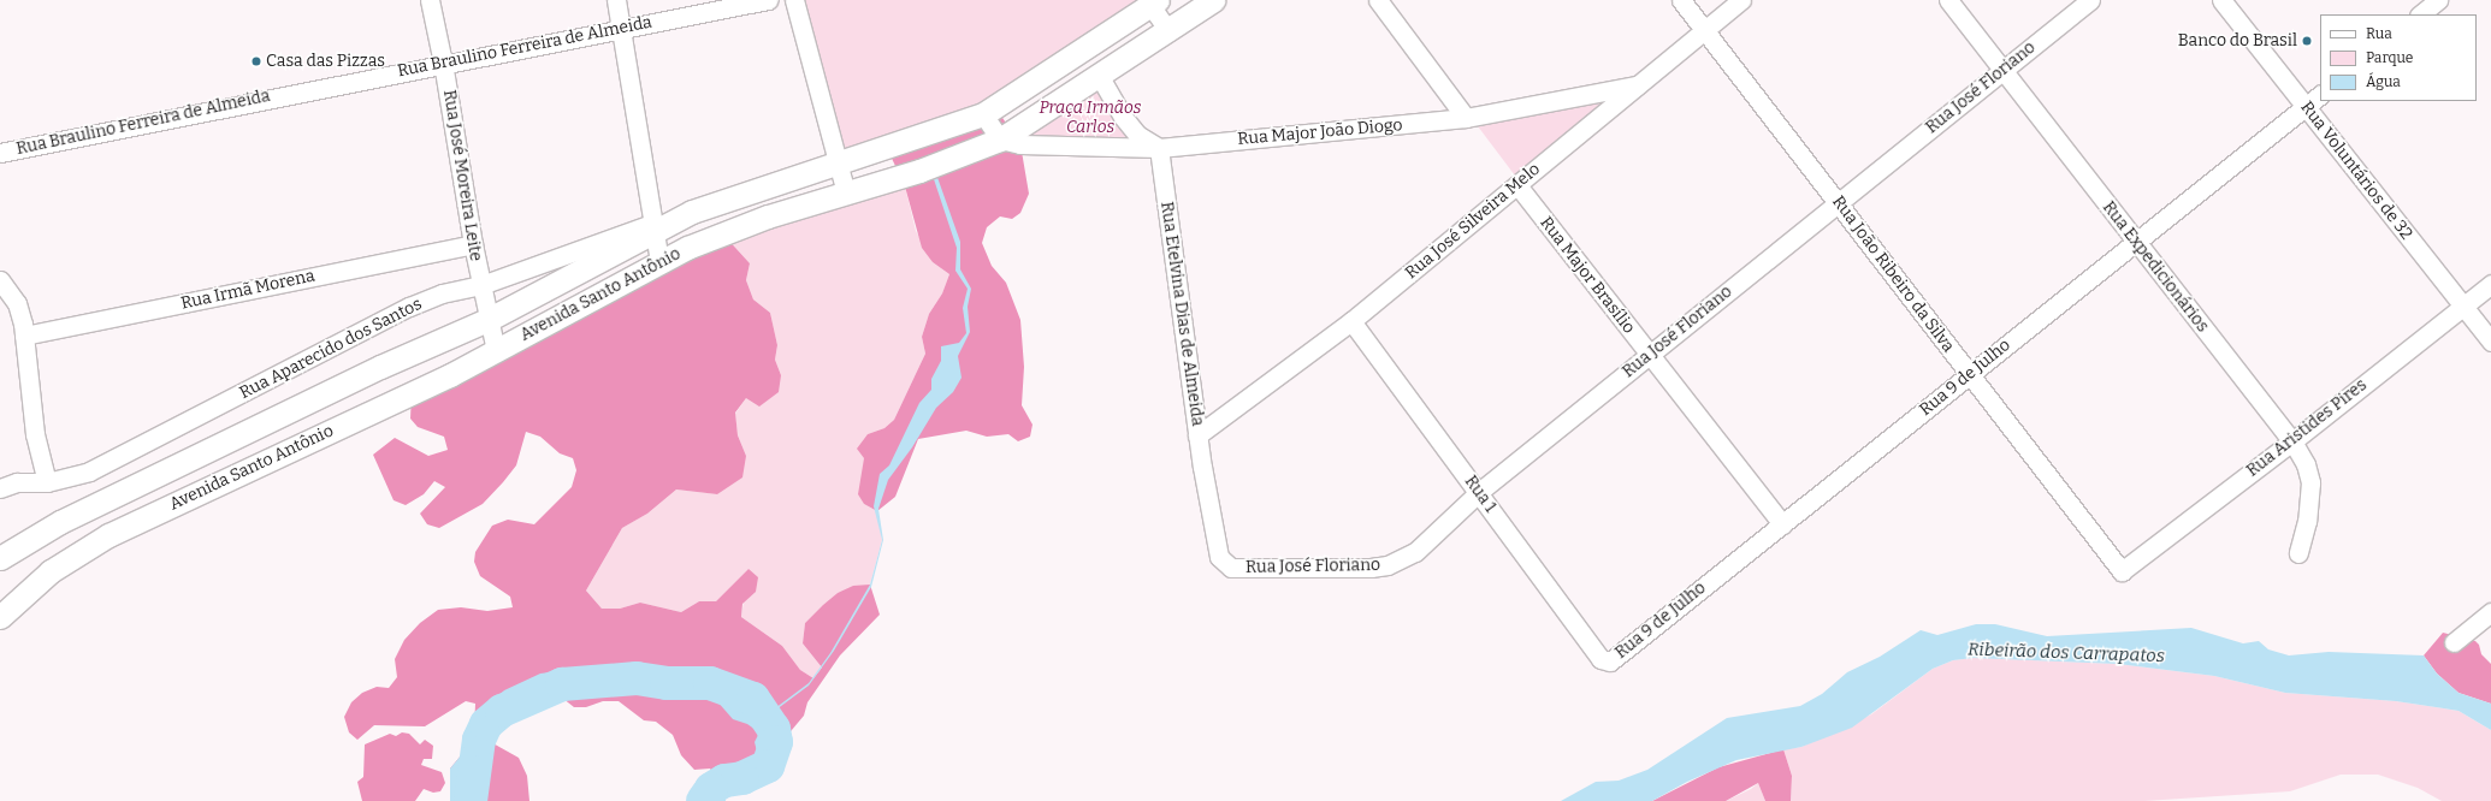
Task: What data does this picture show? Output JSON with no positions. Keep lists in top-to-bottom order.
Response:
{
  "streets": {
    "street": [
      "Rua Braulino Ferreira de Almeida",
      "Rua José Floriano",
      "Rua Major João Diogo",
      "Rua Voluntários de 32",
      "Rua José Moreira Leite",
      "Rua José Silveira Melo",
      "Rua Expedicionários",
      "Rua João Ribeiro da Silva",
      "Rua Major Brasílio",
      "Rua Irmã Morena",
      "Avenida Santo Antônio",
      "Rua Etelvina Dias de Almeida",
      "Rua Aparecido dos Santos",
      "Rua 9 de Julho",
      "Rua Aristides Pires",
      "Rua 1"
    ]
  },
  "crossings": [
    ["Rua Braulino Ferreira de Almeida", "Rua José Moreira Leite"],
    ["Rua José Floriano", "Rua Expedicionários"],
    ["Rua José Floriano", "Rua João Ribeiro da Silva"],
    ["Rua José Floriano", "Rua Major Brasílio"],
    ["Rua José Floriano", "Rua Etelvina Dias de Almeida"],
    ["Rua José Floriano", "Rua 1"],
    ["Rua Major João Diogo", "Rua José Silveira Melo"],
    ["Rua Major João Diogo", "Avenida Santo Antônio"],
    ["Rua Major João Diogo", "Rua Etelvina Dias de Almeida"],
    ["Rua Voluntários de 32", "Rua 9 de Julho"],
    ["Rua Voluntários de 32", "Rua Aristides Pires"],
    ["Rua José Moreira Leite", "Rua Irmã Morena"],
    ["Rua José Moreira Leite", "Avenida Santo Antônio"],
    ["Rua José Moreira Leite", "Rua Aparecido dos Santos"],
    ["Rua José Silveira Melo", "Rua João Ribeiro da Silva"],
    ["Rua José Silveira Melo", "Rua Major Brasílio"],
    ["Rua José Silveira Melo", "Rua Etelvina Dias de Almeida"],
    ["Rua José Silveira Melo", "Rua 1"],
    ["Rua Expedicionários", "Rua 9 de Julho"],
    ["Rua Expedicionários", "Rua Aristides Pires"],
    ["Rua João Ribeiro da Silva", "Rua 9 de Julho"],
    ["Rua João Ribeiro da Silva", "Rua Aristides Pires"],
    ["Rua Major Brasílio", "Rua 9 de Julho"],
    ["Avenida Santo Antônio", "Rua Aparecido dos Santos"],
    ["Rua 9 de Julho", "Rua 1"]
  ],
  "water": ["Ribeirão dos Carrapatos"],
  "parks": ["Praça Irmãos Carlos"],
  "places": ["Banco do Brasil", "Casa das Pizzas"],
  "legend": ["Rua", "Parque", "Água"]
}
